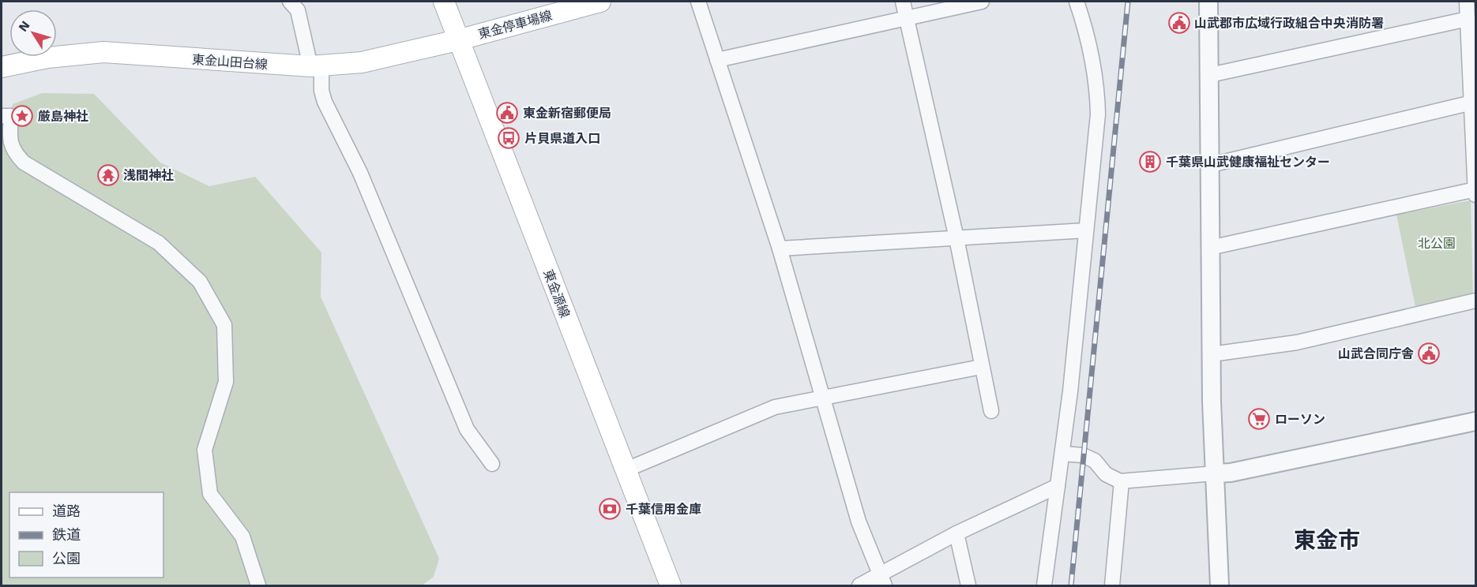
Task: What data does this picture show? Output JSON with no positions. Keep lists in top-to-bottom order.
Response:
{
  "streets": {
    "main road": ["東金停車場線", "東金山田台線", "東金源線"]
  },
  "crossings": [
    ["東金停車場線", "東金山田台線"],
    ["東金停車場線", "東金源線"],
    ["東金山田台線", "東金源線"]
  ],
  "districts": ["東金市"],
  "parks": ["北公園"],
  "places": {
    "public building": ["山武郡市広域行政組合中央消防署", "東金新宿郵便局", "山武合同庁舎"],
    "place": ["厳島神社"],
    "bus stop": ["片貝県道入口"],
    "building": ["千葉県山武健康福祉センター"],
    "temple": ["浅間神社"],
    "supermarket": ["ローソン"],
    "bank": ["千葉信用金庫"]
  },
  "legend": ["道路", "鉄道", "公園"],
  "north": "top left"
}
